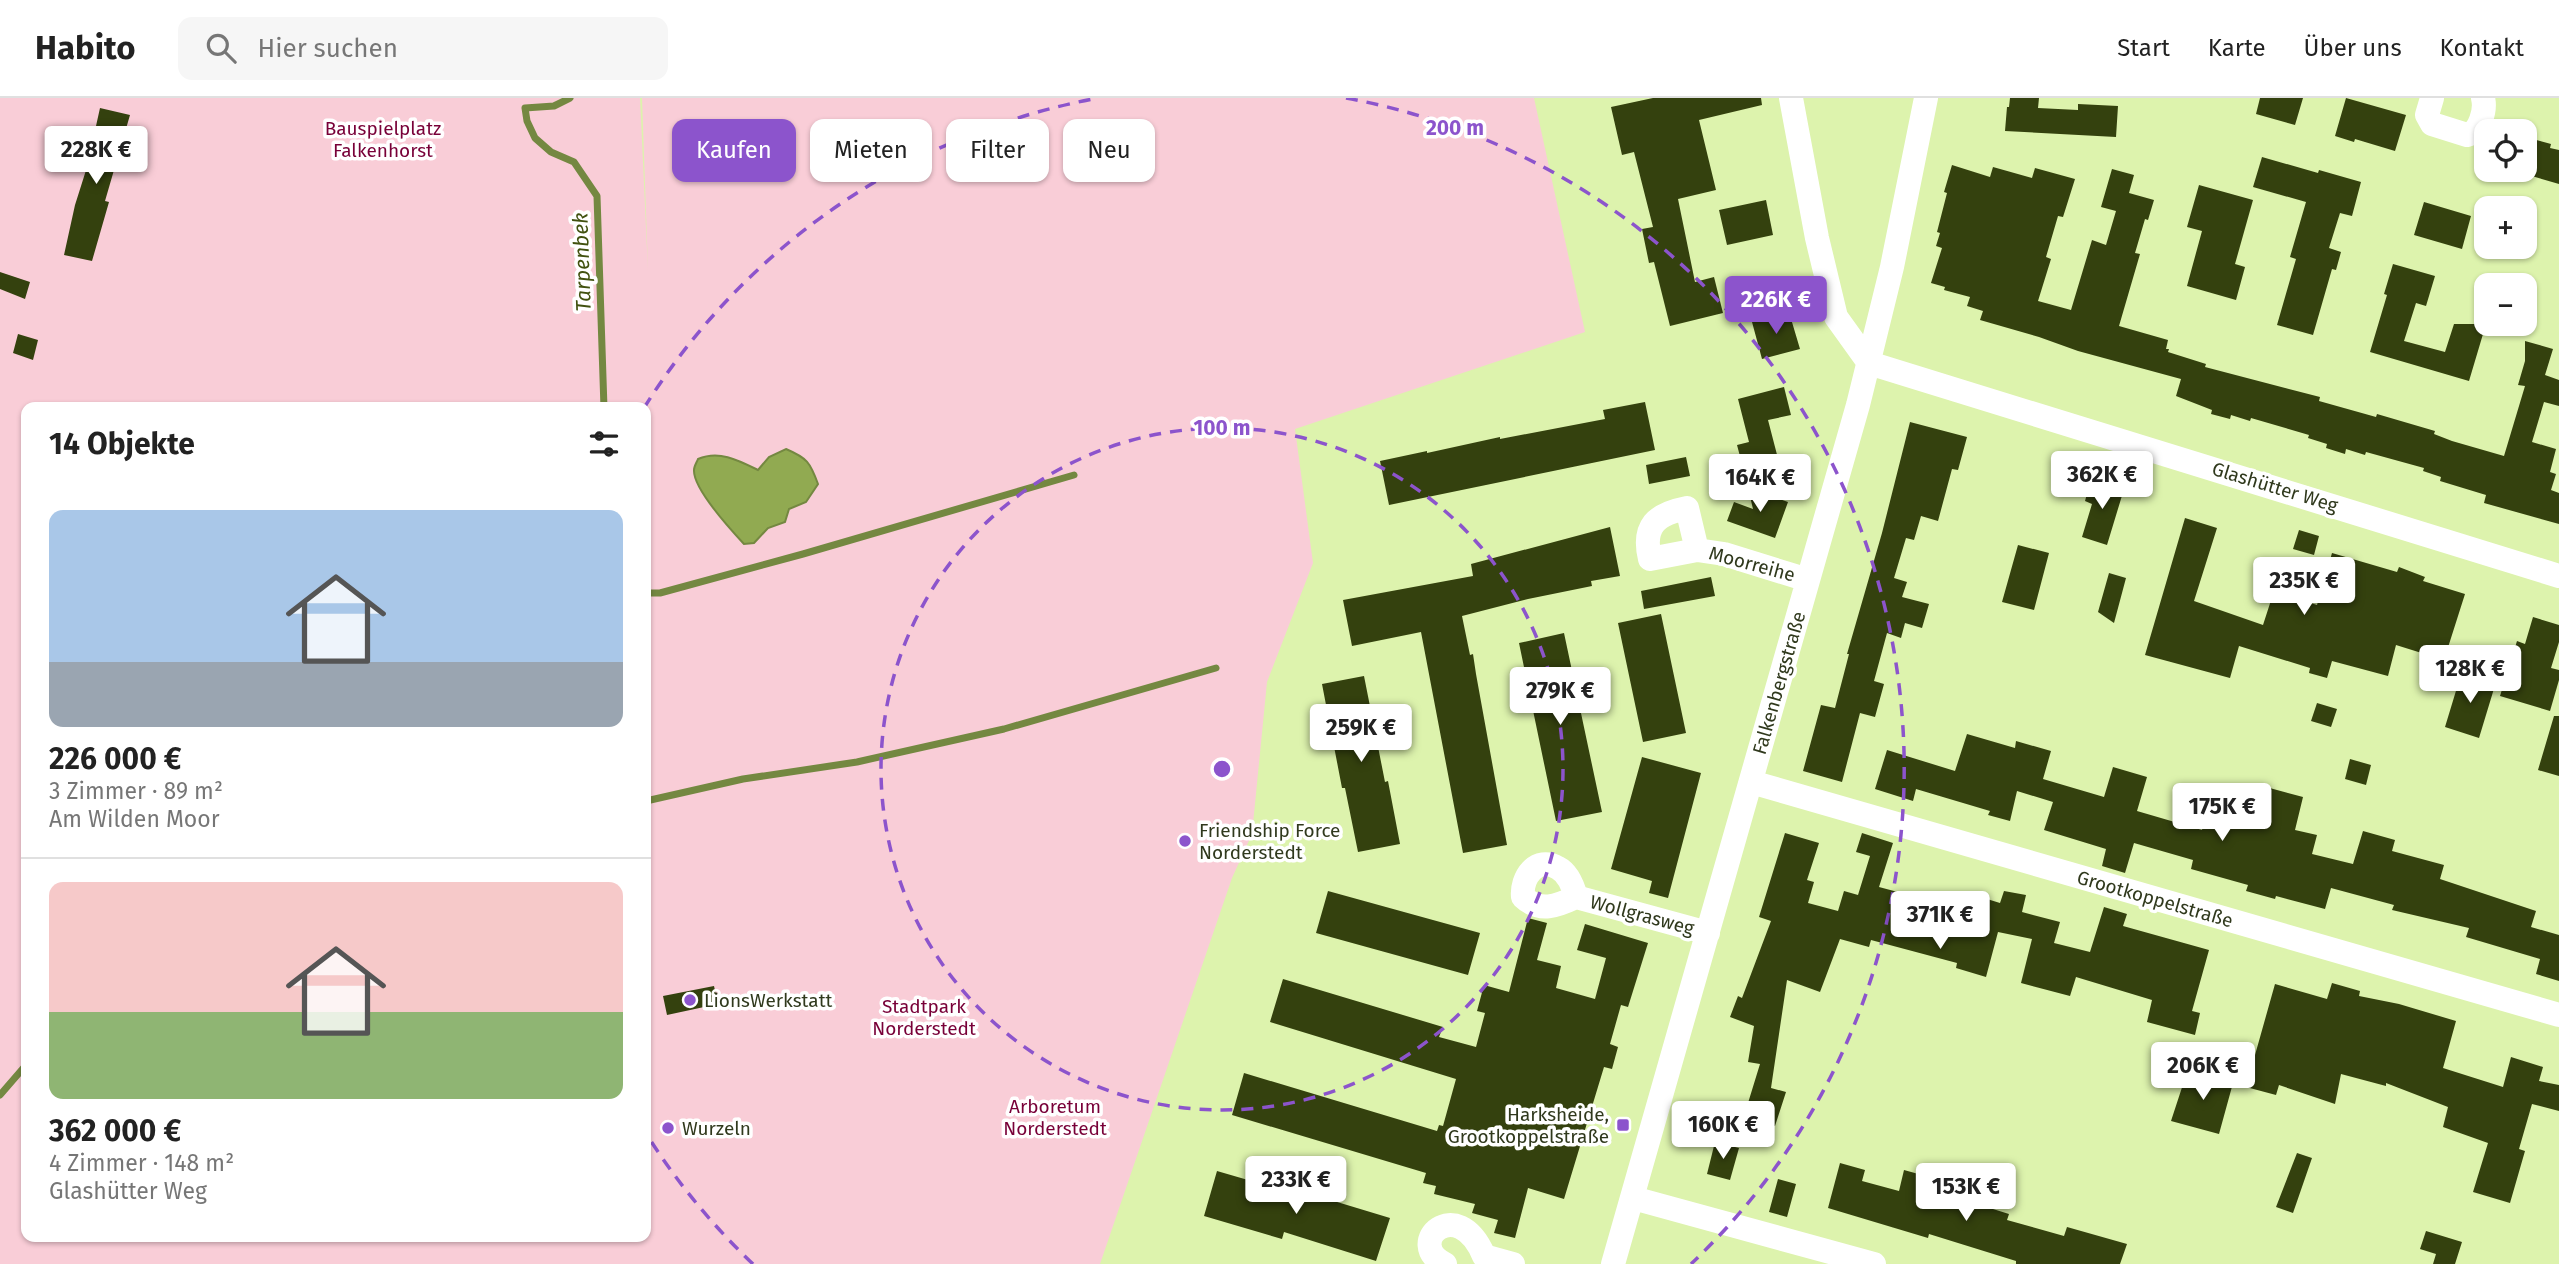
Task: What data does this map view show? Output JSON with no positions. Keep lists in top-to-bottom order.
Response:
{
  "streets": {
    "street": [
      "Glashütter Weg",
      "Moorreihe",
      "Falkenbergstraße",
      "Grootkoppelstraße",
      "Wollgrasweg"
    ]
  },
  "crossings": [
    ["Glashütter Weg", "Falkenbergstraße"],
    ["Moorreihe", "Falkenbergstraße"],
    ["Falkenbergstraße", "Grootkoppelstraße"],
    ["Falkenbergstraße", "Wollgrasweg"]
  ],
  "water": ["Tarpenbek"],
  "parks": ["Bauspielplatz Falkenhorst", "Stadtpark Norderstedt", "Arboretum Norderstedt"],
  "places": {
    "other": ["Friendship Force Norderstedt", "LionsWerkstatt", "Wurzeln"],
    "transit": ["Harksheide, Grootkoppelstraße"]
  },
  "page": {
    "header": "Habito",
    "search": "Hier suchen",
    "nav": [
      "Start",
      "Karte",
      "Über uns",
      "Kontakt"
    ],
    "map_buttons": ["+", "−"],
    "chip": [
      "Kaufen",
      "Mieten",
      "Filter",
      "Neu"
    ],
    "price": [
      "228K €",
      "226K €",
      "362K €",
      "164K €",
      "235K €",
      "128K €",
      "279K €",
      "259K €",
      "175K €",
      "371K €",
      "206K €",
      "160K €",
      "233K €",
      "153K €"
    ],
    "heading": "14 Objekte",
    "list": [
      {
        "name": "226 000 €",
        "note": "3 Zimmer · 89 m² · Am Wilden Moor"
      },
      {
        "name": "362 000 €",
        "note": "4 Zimmer · 148 m² · Glashütter Weg"
      }
    ]
  },
  "rings": ["200 m", "100 m"]
}
